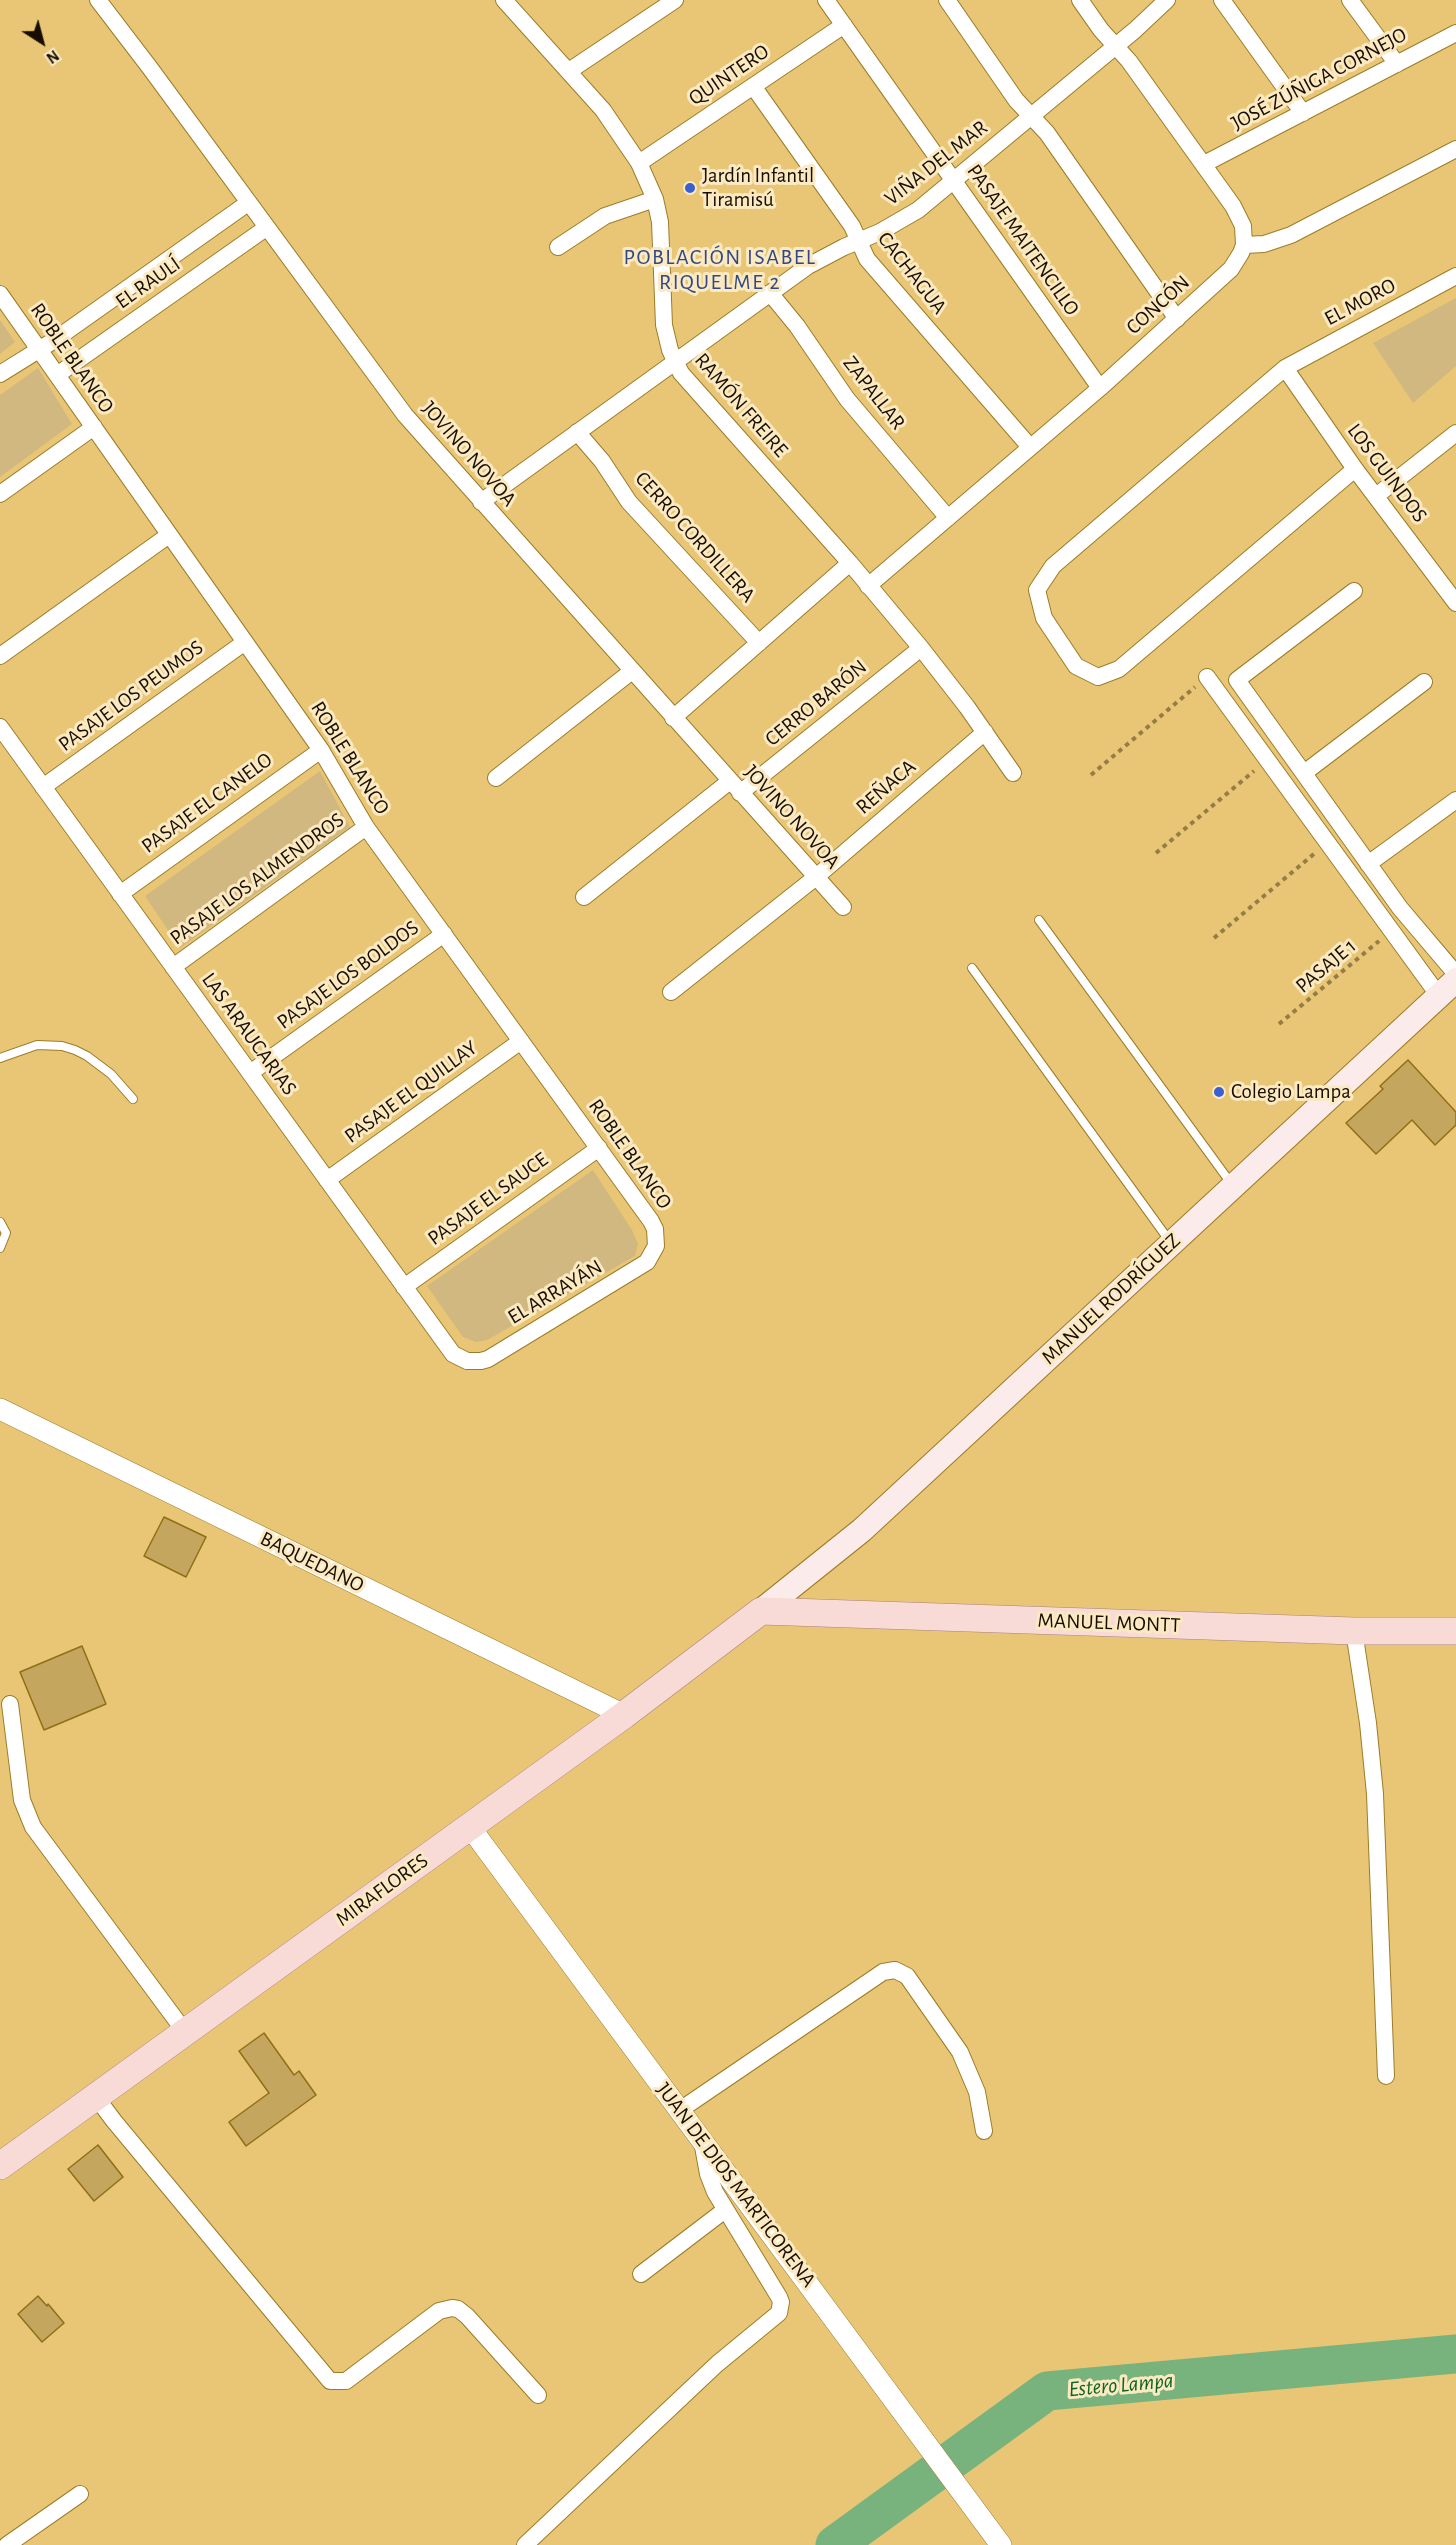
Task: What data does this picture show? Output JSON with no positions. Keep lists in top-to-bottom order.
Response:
{
  "streets": {
    "main road": ["MANUEL RODRÍGUEZ", "MANUEL MONTT", "MIRAFLORES"],
    "street": [
      "QUINTERO",
      "JOSÉ ZÚÑIGA CORNEJO",
      "VIÑA DEL MAR",
      "PASAJE MAITENCILLO",
      "CACHAGUA",
      "EL RAULÍ",
      "EL MORO",
      "CONCÓN",
      "ROBLE BLANCO",
      "ZAPALLAR",
      "RAMÓN FREIRE",
      "JOVINO NOVOA",
      "LOS GUINDOS",
      "CERRO CORDILLERA",
      "PASAJE LOS PEUMOS",
      "CERRO BARÓN",
      "REÑACA",
      "PASAJE EL CANELO",
      "PASAJE LOS ALMENDROS",
      "PASAJE LOS BOLDOS",
      "LAS ARAUCARIAS",
      "PASAJE EL QUILLAY",
      "PASAJE EL SAUCE",
      "EL ARRAYÁN",
      "BAQUEDANO",
      "JUAN DE DIOS MARTICORENA"
    ],
    "path": ["PASAJE 1"]
  },
  "crossings": [
    ["QUINTERO", "PASAJE MAITENCILLO"],
    ["QUINTERO", "CACHAGUA"],
    ["QUINTERO", "RAMÓN FREIRE"],
    ["VIÑA DEL MAR", "PASAJE MAITENCILLO"],
    ["VIÑA DEL MAR", "CACHAGUA"],
    ["VIÑA DEL MAR", "ZAPALLAR"],
    ["VIÑA DEL MAR", "RAMÓN FREIRE"],
    ["VIÑA DEL MAR", "JOVINO NOVOA"],
    ["VIÑA DEL MAR", "CERRO CORDILLERA"],
    ["PASAJE MAITENCILLO", "CONCÓN"],
    ["CACHAGUA", "CONCÓN"],
    ["EL RAULÍ", "ROBLE BLANCO"],
    ["EL RAULÍ", "JOVINO NOVOA"],
    ["EL MORO", "LOS GUINDOS"],
    ["CONCÓN", "ZAPALLAR"],
    ["CONCÓN", "RAMÓN FREIRE"],
    ["ROBLE BLANCO", "PASAJE LOS PEUMOS"],
    ["ROBLE BLANCO", "PASAJE EL CANELO"],
    ["ROBLE BLANCO", "PASAJE LOS ALMENDROS"],
    ["ROBLE BLANCO", "PASAJE LOS BOLDOS"],
    ["ROBLE BLANCO", "PASAJE EL QUILLAY"],
    ["ROBLE BLANCO", "PASAJE EL SAUCE"],
    ["ROBLE BLANCO", "EL ARRAYÁN"],
    ["RAMÓN FREIRE", "CERRO BARÓN"],
    ["RAMÓN FREIRE", "REÑACA"],
    ["JOVINO NOVOA", "CERRO BARÓN"],
    ["JOVINO NOVOA", "REÑACA"],
    ["PASAJE LOS PEUMOS", "LAS ARAUCARIAS"],
    ["PASAJE EL CANELO", "LAS ARAUCARIAS"],
    ["PASAJE LOS ALMENDROS", "LAS ARAUCARIAS"],
    ["PASAJE LOS BOLDOS", "LAS ARAUCARIAS"],
    ["LAS ARAUCARIAS", "PASAJE EL QUILLAY"],
    ["LAS ARAUCARIAS", "PASAJE EL SAUCE"],
    ["LAS ARAUCARIAS", "EL ARRAYÁN"],
    ["MANUEL RODRÍGUEZ", "MANUEL MONTT"],
    ["MANUEL RODRÍGUEZ", "MIRAFLORES"],
    ["BAQUEDANO", "MIRAFLORES"],
    ["MANUEL MONTT", "MIRAFLORES"],
    ["MIRAFLORES", "JUAN DE DIOS MARTICORENA"]
  ],
  "districts": ["POBLACIÓN ISABEL RIQUELME 2"],
  "water": ["Estero Lampa"],
  "places": ["Jardín Infantil Tiramisú", "Colegio Lampa"],
  "north": "bottom right"
}
